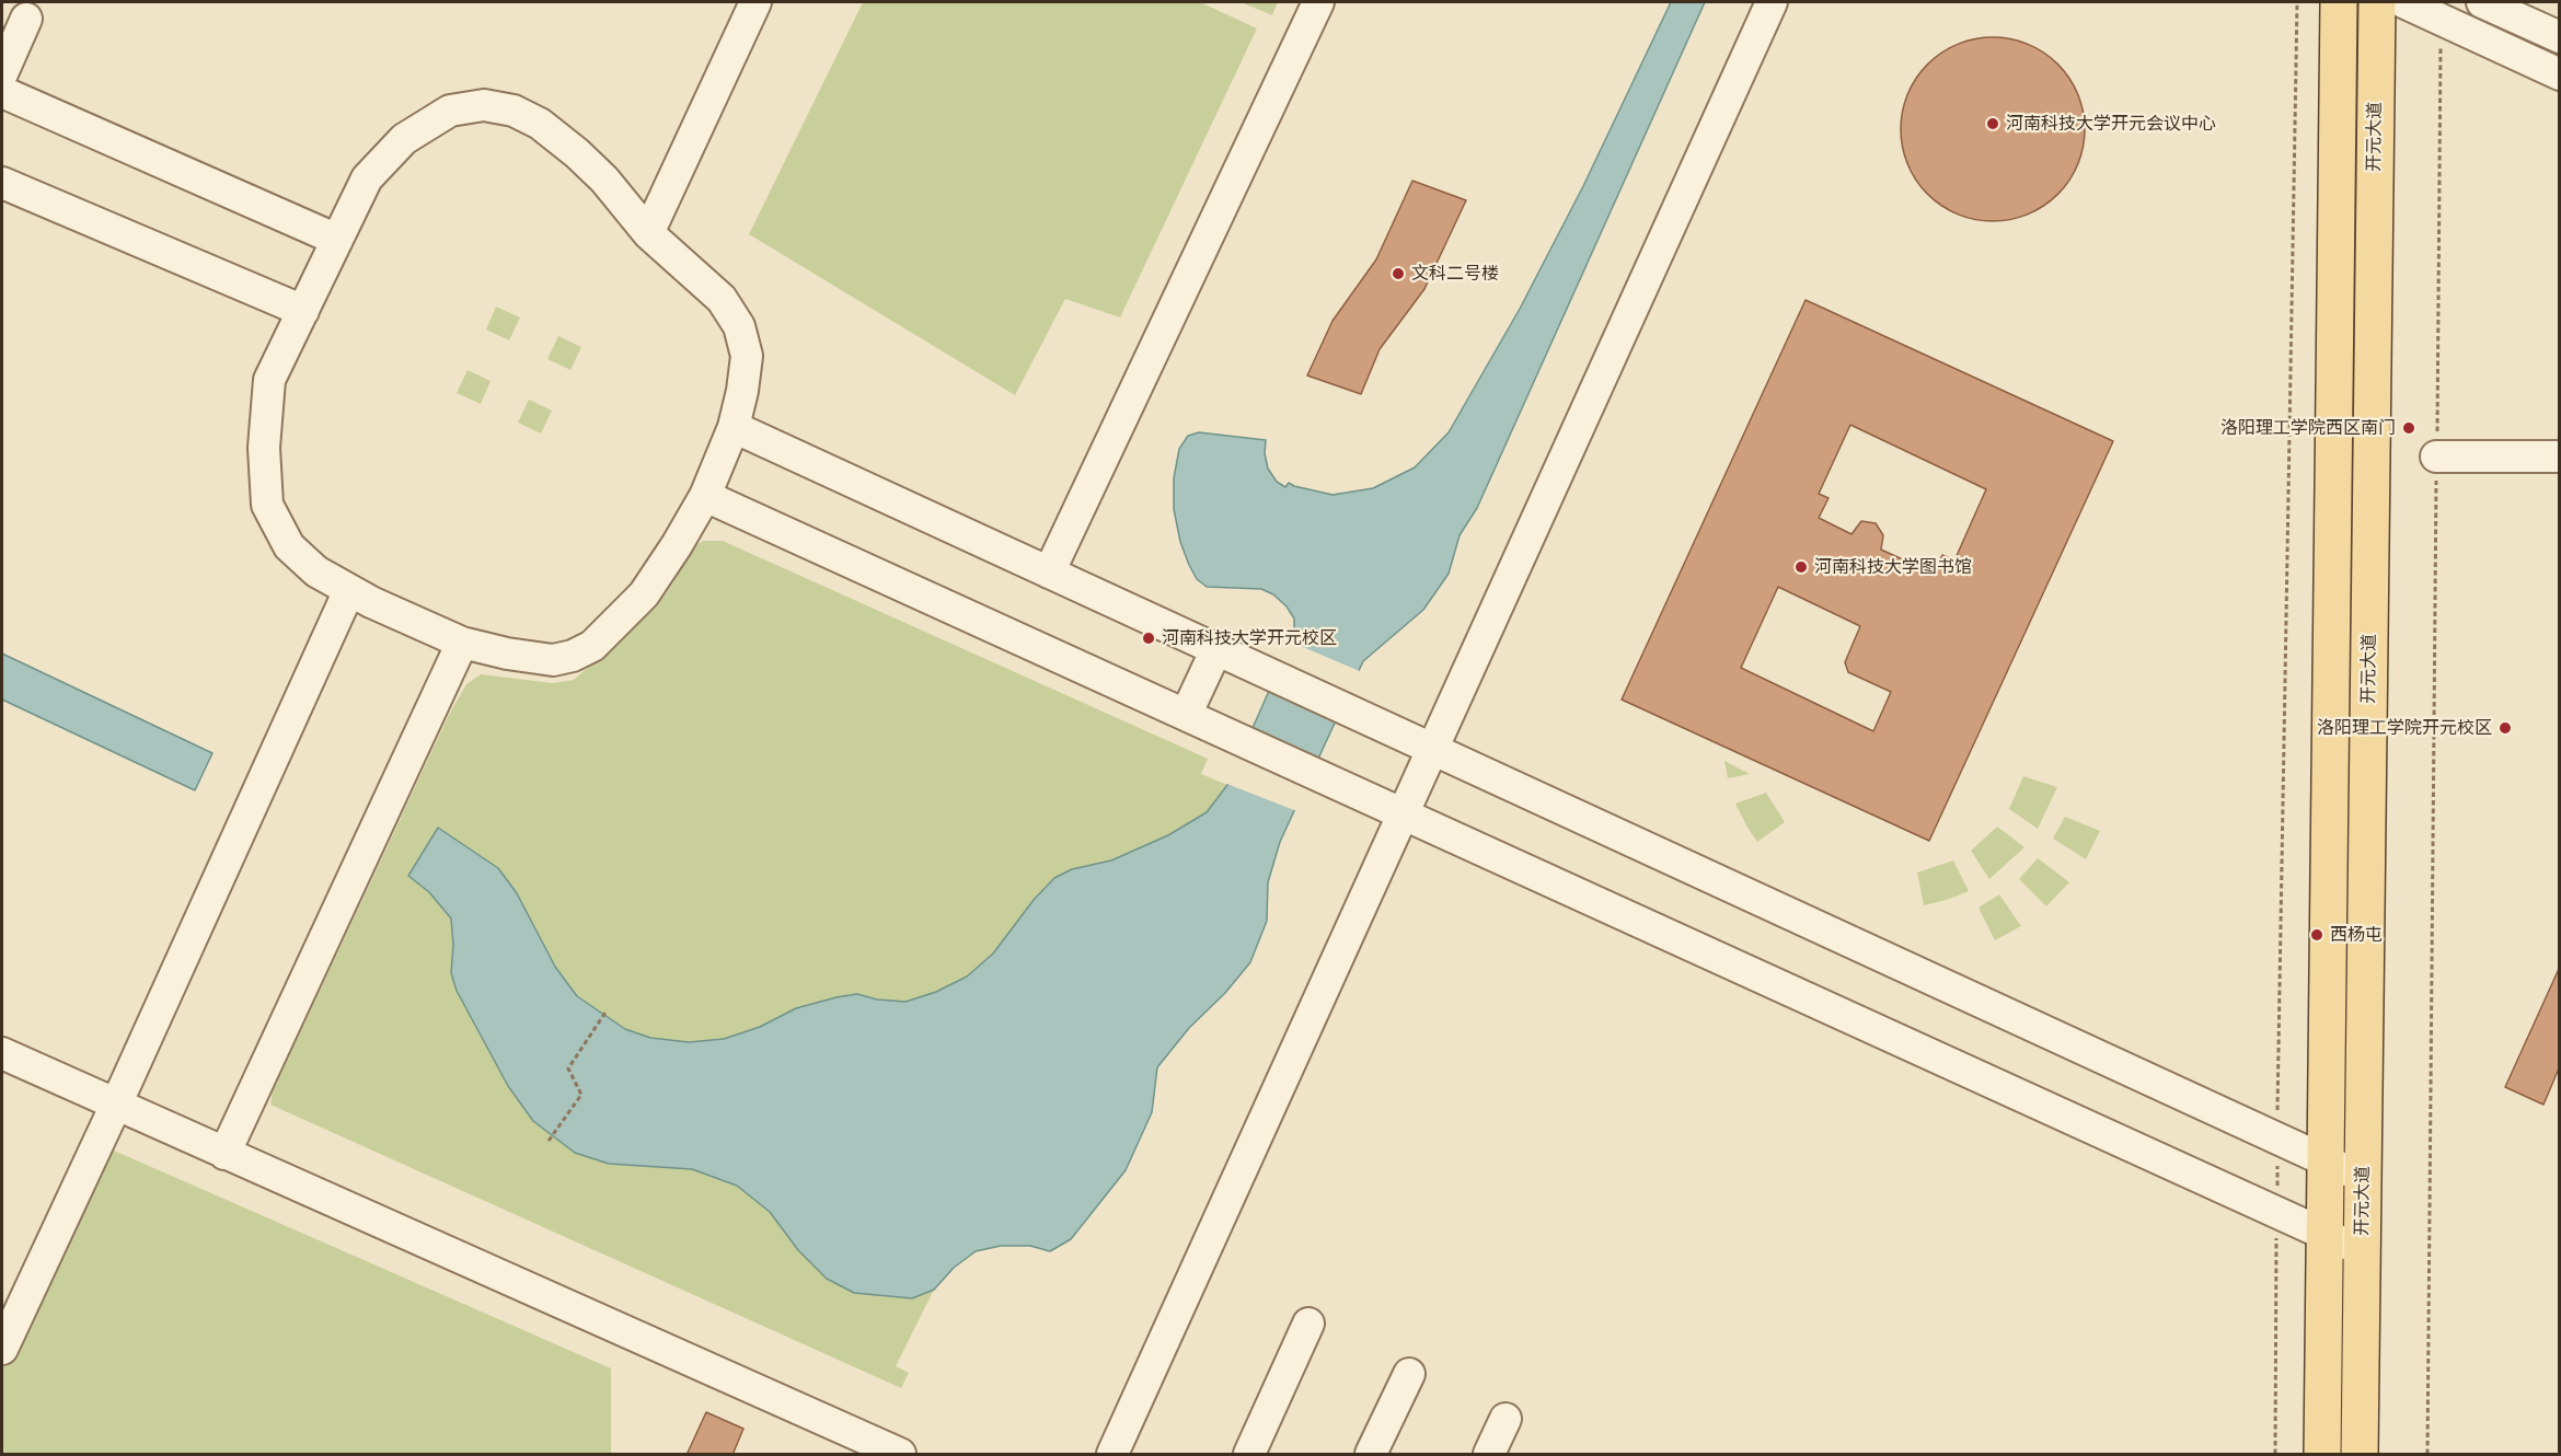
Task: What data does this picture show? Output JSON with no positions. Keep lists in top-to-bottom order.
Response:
{
  "streets": {
    "main road": ["开元大道"]
  },
  "places": [
    "河南科技大学开元会议中心",
    "文科二号楼",
    "洛阳理工学院西区南门",
    "河南科技大学图书馆",
    "河南科技大学开元校区",
    "洛阳理工学院开元校区",
    "西杨屯"
  ]
}
